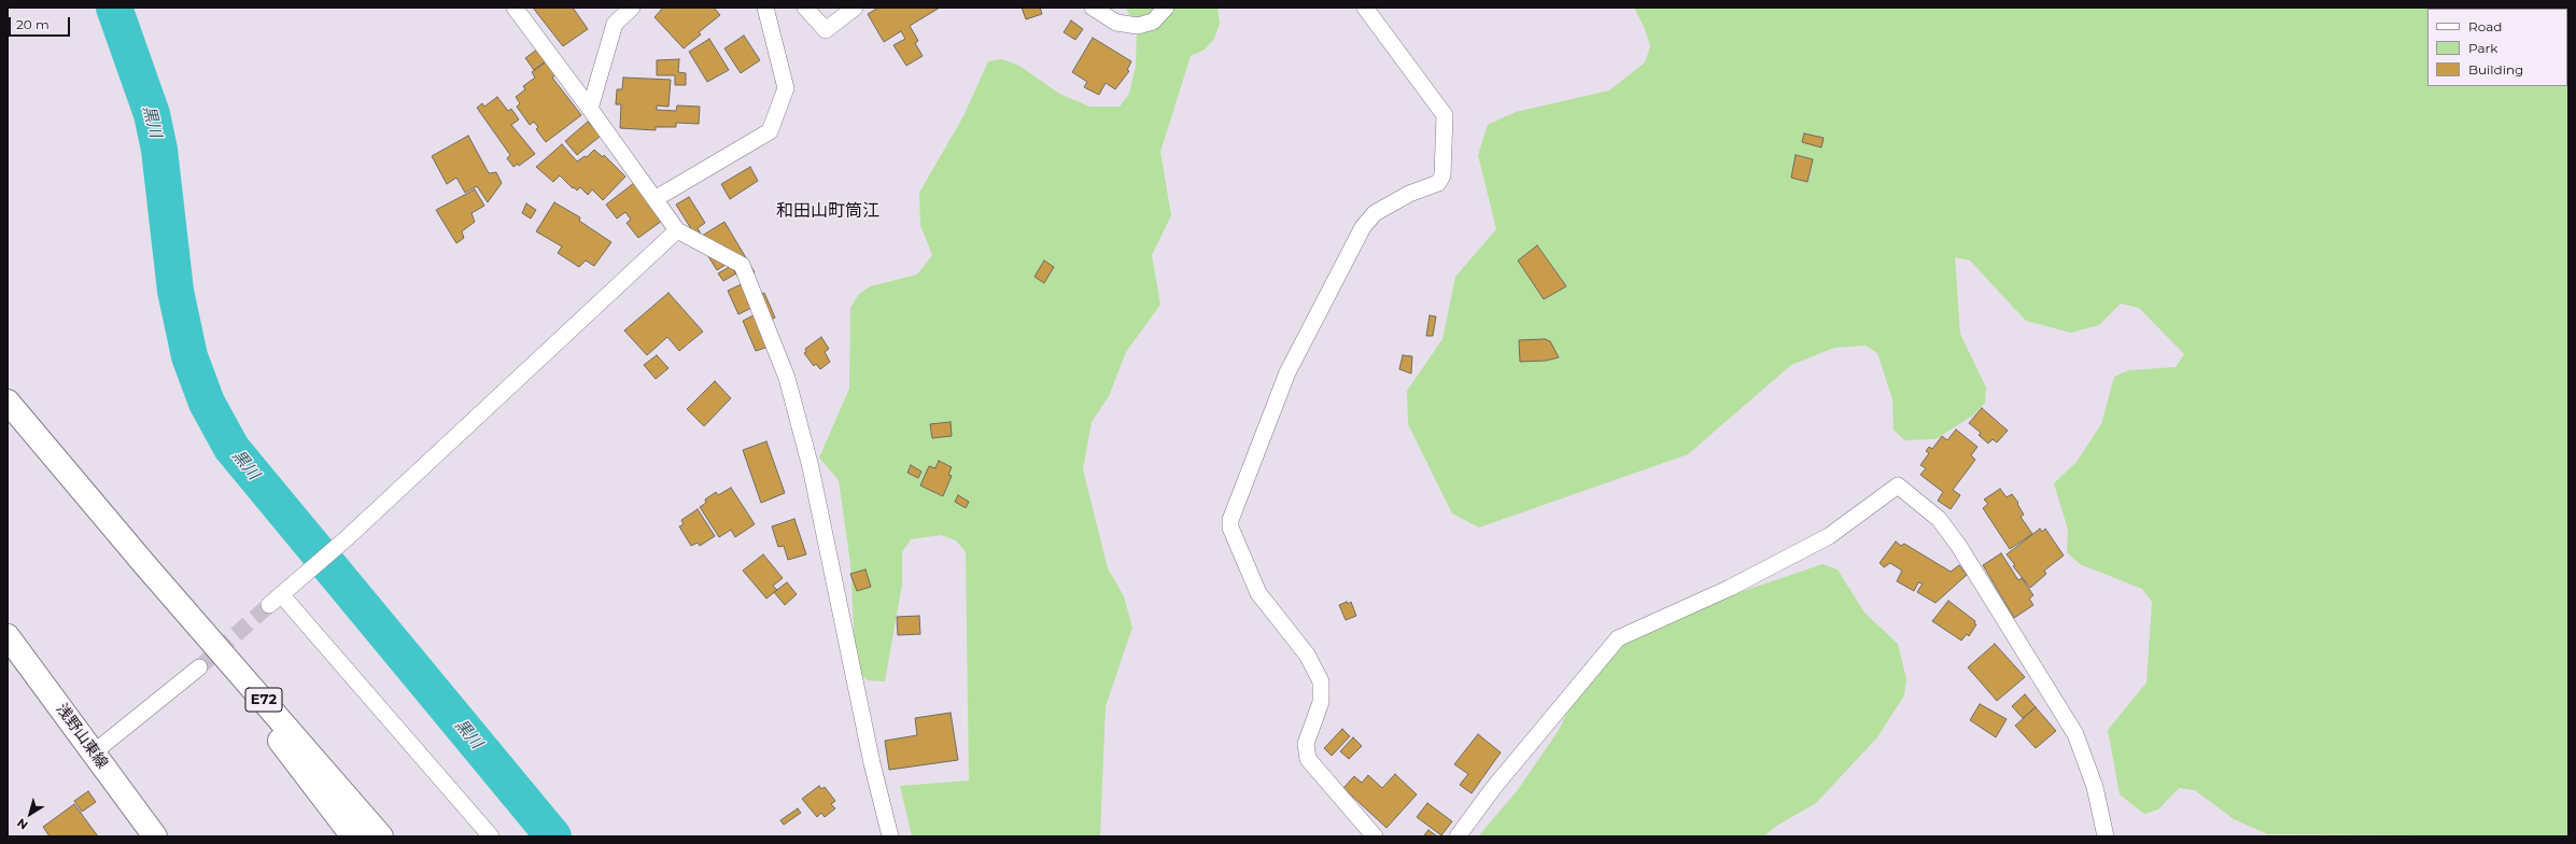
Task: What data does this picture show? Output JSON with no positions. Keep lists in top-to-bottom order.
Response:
{
  "streets": {
    "main road": ["E72", "浅野山東線"]
  },
  "districts": ["和田山町筒江"],
  "water": ["黒川"],
  "legend": ["Road", "Park", "Building"],
  "scale_bar": "20 m",
  "north": "bottom left"
}
